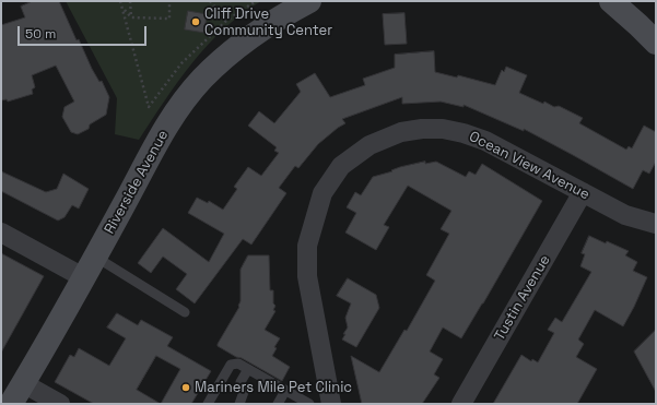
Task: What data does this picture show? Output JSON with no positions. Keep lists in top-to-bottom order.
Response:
{
  "streets": {
    "main road": ["Riverside Avenue"],
    "street": ["Ocean View Avenue", "Tustin Avenue"]
  },
  "crossings": [
    ["Ocean View Avenue", "Tustin Avenue"]
  ],
  "places": ["Cliff Drive Community Center", "Mariners Mile Pet Clinic"],
  "scale_bar": "50 m"
}
